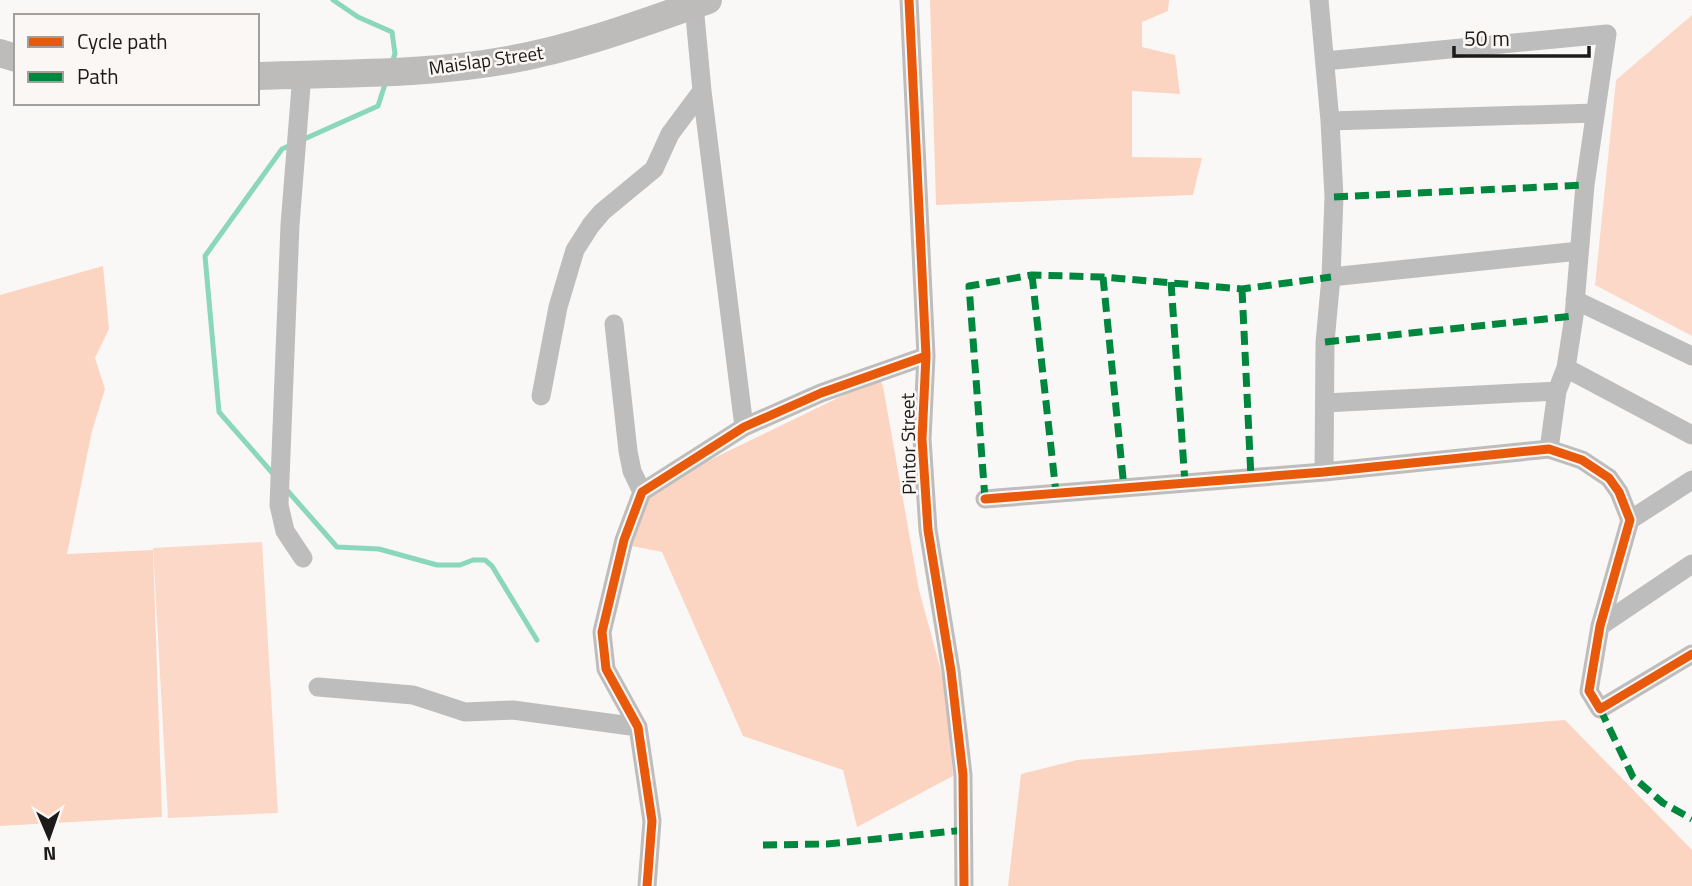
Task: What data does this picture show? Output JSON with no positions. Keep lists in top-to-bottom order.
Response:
{
  "streets": {
    "main road": ["Maislap Street"],
    "street": ["Pintor Street"]
  },
  "legend": ["Cycle path", "Path"],
  "scale_bar": "50 m",
  "north": "bottom"
}
